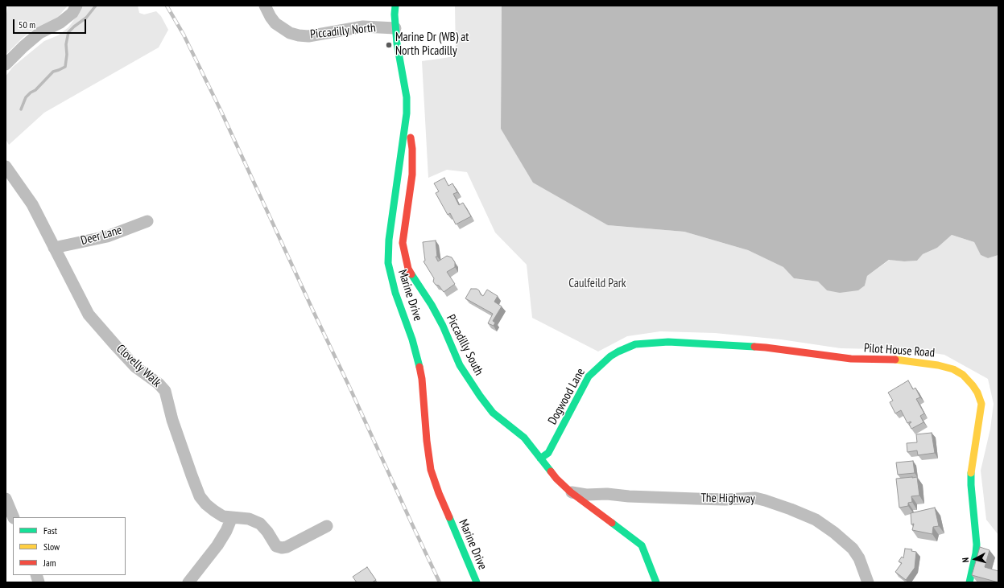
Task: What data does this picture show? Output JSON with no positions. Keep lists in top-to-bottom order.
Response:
{
  "streets": {
    "street": [
      "Piccadilly North",
      "Deer Lane",
      "Marine Drive",
      "Piccadilly South",
      "Pilot House Road",
      "Clovelly Walk",
      "Dogwood Lane",
      "The Highway"
    ]
  },
  "crossings": [
    ["Piccadilly North", "Marine Drive"],
    ["Deer Lane", "Clovelly Walk"],
    ["Marine Drive", "Piccadilly South"],
    ["Piccadilly South", "Dogwood Lane"],
    ["Piccadilly South", "The Highway"],
    ["Pilot House Road", "Dogwood Lane"]
  ],
  "parks": ["Caulfeild Park"],
  "places": ["Marine Dr (WB) at North Picadilly"],
  "legend": ["Fast", "Slow", "Jam"],
  "scale_bar": "50 m",
  "north": "left"
}
